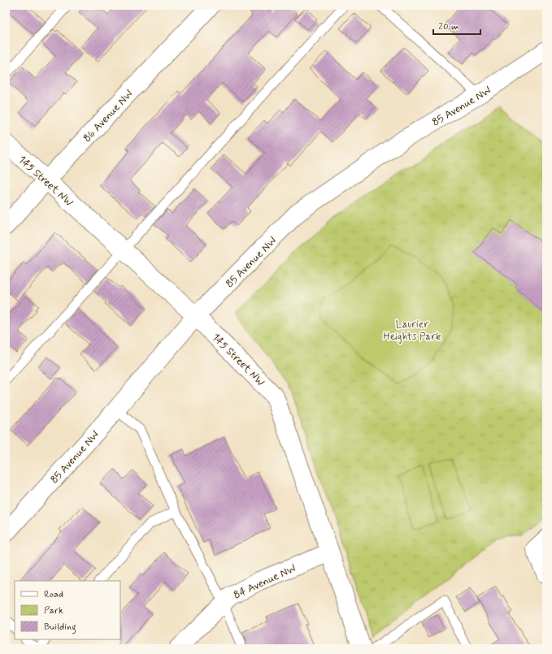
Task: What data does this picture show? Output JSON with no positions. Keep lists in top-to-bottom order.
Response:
{
  "streets": {
    "street": [
      "85 Avenue NW",
      "86 Avenue NW",
      "145 Street NW",
      "84 Avenue NW"
    ]
  },
  "crossings": [
    ["85 Avenue NW", "145 Street NW"],
    ["86 Avenue NW", "145 Street NW"],
    ["145 Street NW", "84 Avenue NW"]
  ],
  "parks": ["Laurier Heights Park"],
  "legend": ["Road", "Park", "Building"],
  "scale_bar": "20 m"
}
